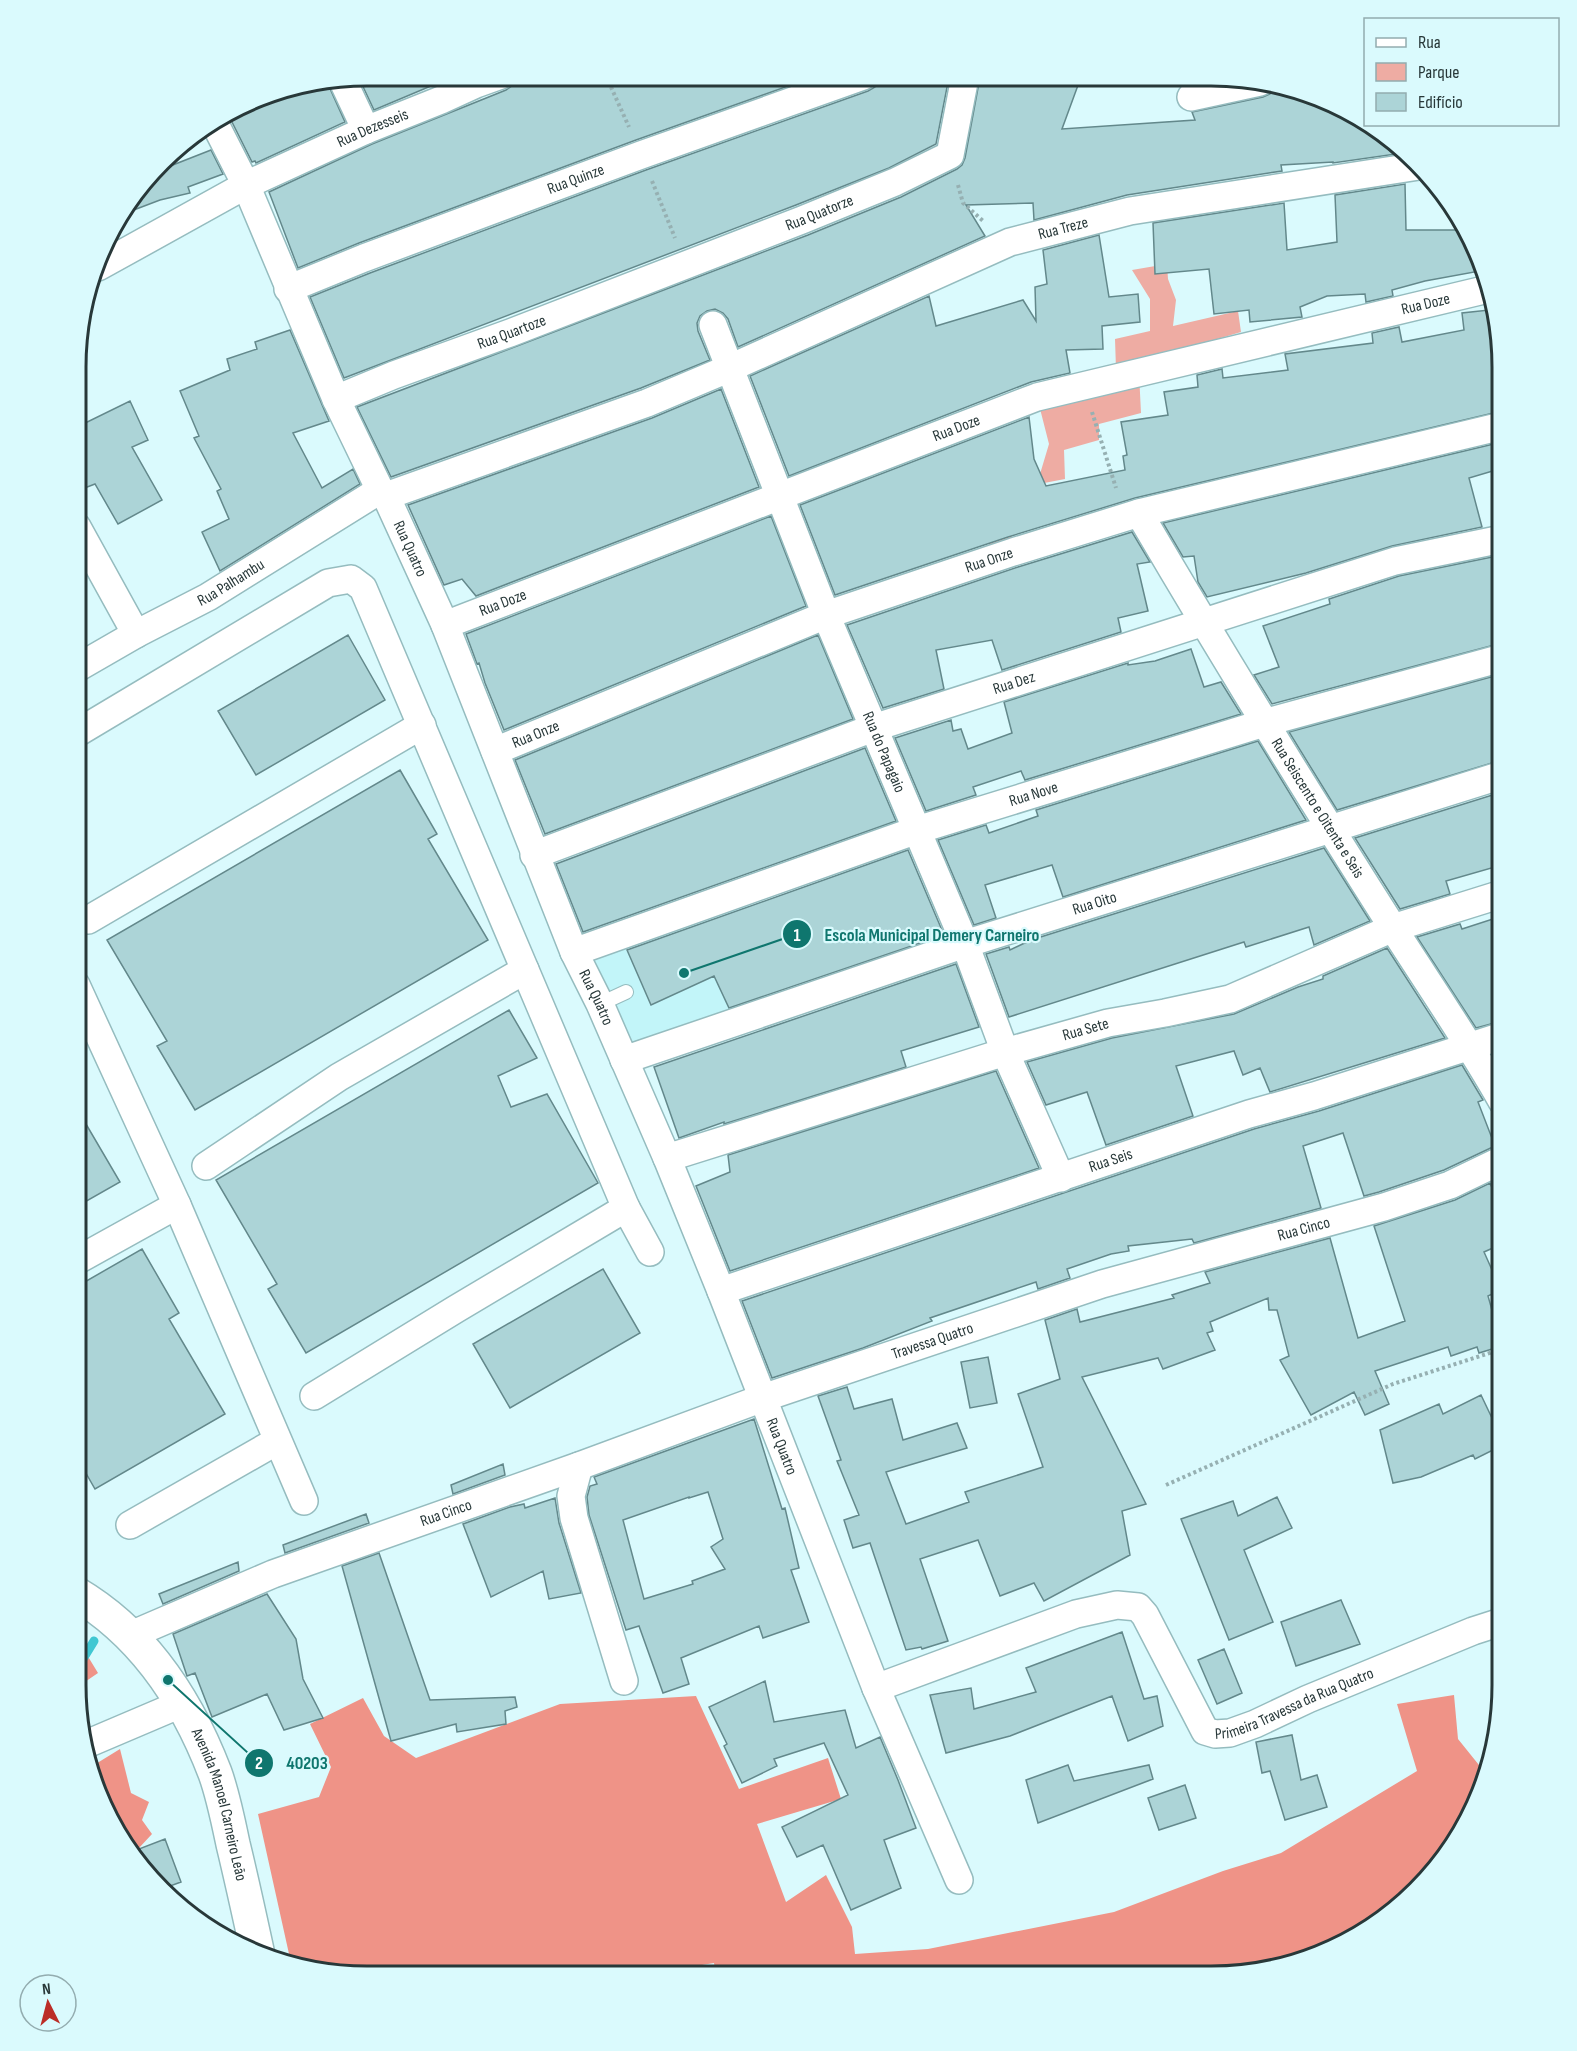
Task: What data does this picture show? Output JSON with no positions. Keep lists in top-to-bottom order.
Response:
{
  "streets": {
    "main road": ["Avenida Manoel Carneiro Leão"],
    "street": [
      "Rua Dezesseis",
      "Rua Quinze",
      "Rua Quatorze",
      "Rua Treze",
      "Rua Doze",
      "Rua Quartoze",
      "Rua Quatro",
      "Rua Onze",
      "Rua Palhambu",
      "Rua Dez",
      "Rua do Papagaio",
      "Rua Nove",
      "Rua Seiscento e Oitenta e Seis",
      "Rua Oito",
      "Rua Sete",
      "Rua Seis",
      "Rua Cinco",
      "Travessa Quatro",
      "Primeira Travessa da Rua Quatro"
    ]
  },
  "crossings": [
    ["Rua Dezesseis", "Rua Quatro"],
    ["Rua Quinze", "Rua Quatro"],
    ["Rua Quatorze", "Rua Quartoze"],
    ["Rua Treze", "Rua do Papagaio"],
    ["Rua Doze", "Rua Quatro"],
    ["Rua Doze", "Rua do Papagaio"],
    ["Rua Quartoze", "Rua Quatro"],
    ["Rua Quatro", "Rua Onze"],
    ["Rua Quatro", "Rua Palhambu"],
    ["Rua Quatro", "Rua Dez"],
    ["Rua Quatro", "Rua Nove"],
    ["Rua Quatro", "Rua Oito"],
    ["Rua Quatro", "Rua Sete"],
    ["Rua Quatro", "Rua Seis"],
    ["Rua Quatro", "Rua Cinco"],
    ["Rua Quatro", "Travessa Quatro"],
    ["Rua Quatro", "Primeira Travessa da Rua Quatro"],
    ["Rua Onze", "Rua do Papagaio"],
    ["Rua Onze", "Rua Seiscento e Oitenta e Seis"],
    ["Rua Dez", "Rua do Papagaio"],
    ["Rua Dez", "Rua Seiscento e Oitenta e Seis"],
    ["Rua do Papagaio", "Rua Nove"],
    ["Rua do Papagaio", "Rua Oito"],
    ["Rua do Papagaio", "Rua Sete"],
    ["Rua do Papagaio", "Rua Seis"],
    ["Rua Nove", "Rua Seiscento e Oitenta e Seis"],
    ["Rua Seiscento e Oitenta e Seis", "Rua Oito"],
    ["Rua Seiscento e Oitenta e Seis", "Rua Sete"],
    ["Rua Seiscento e Oitenta e Seis", "Rua Seis"],
    ["Rua Cinco", "Travessa Quatro"],
    ["Rua Cinco", "Avenida Manoel Carneiro Leão"]
  ],
  "places": ["Escola Municipal Demery Carneiro", "40203"],
  "legend": ["Rua", "Parque", "Edifício"],
  "north": "top"
}
